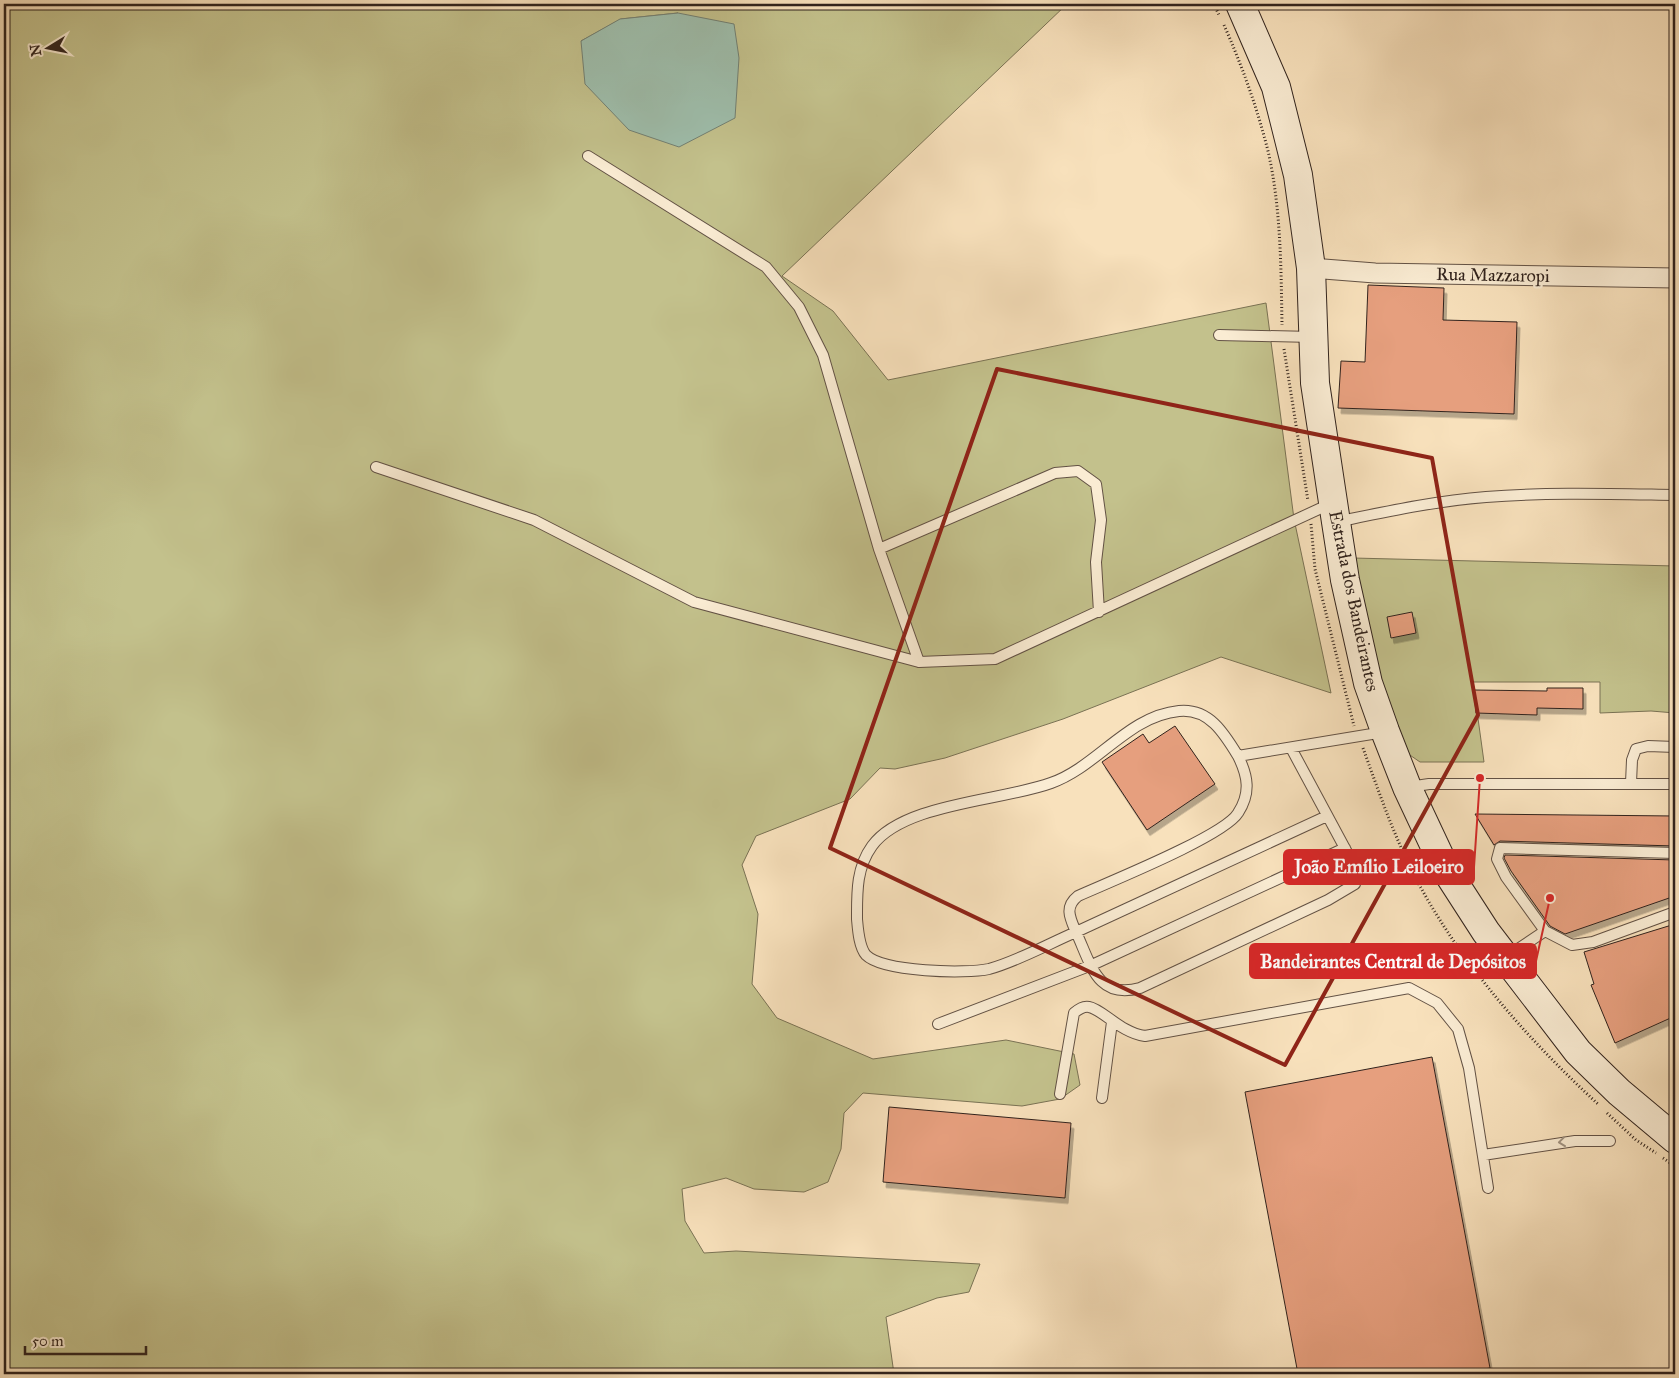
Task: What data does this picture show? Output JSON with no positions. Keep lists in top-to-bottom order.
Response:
{
  "streets": {
    "main road": ["Estrada dos Bandeirantes"],
    "street": ["Rua Mazzaropi"]
  },
  "crossings": [
    ["Rua Mazzaropi", "Estrada dos Bandeirantes"]
  ],
  "places": ["João Emílio Leiloeiro", "Bandeirantes Central de Depósitos"],
  "scale_bar": "50 m",
  "north": "left"
}
